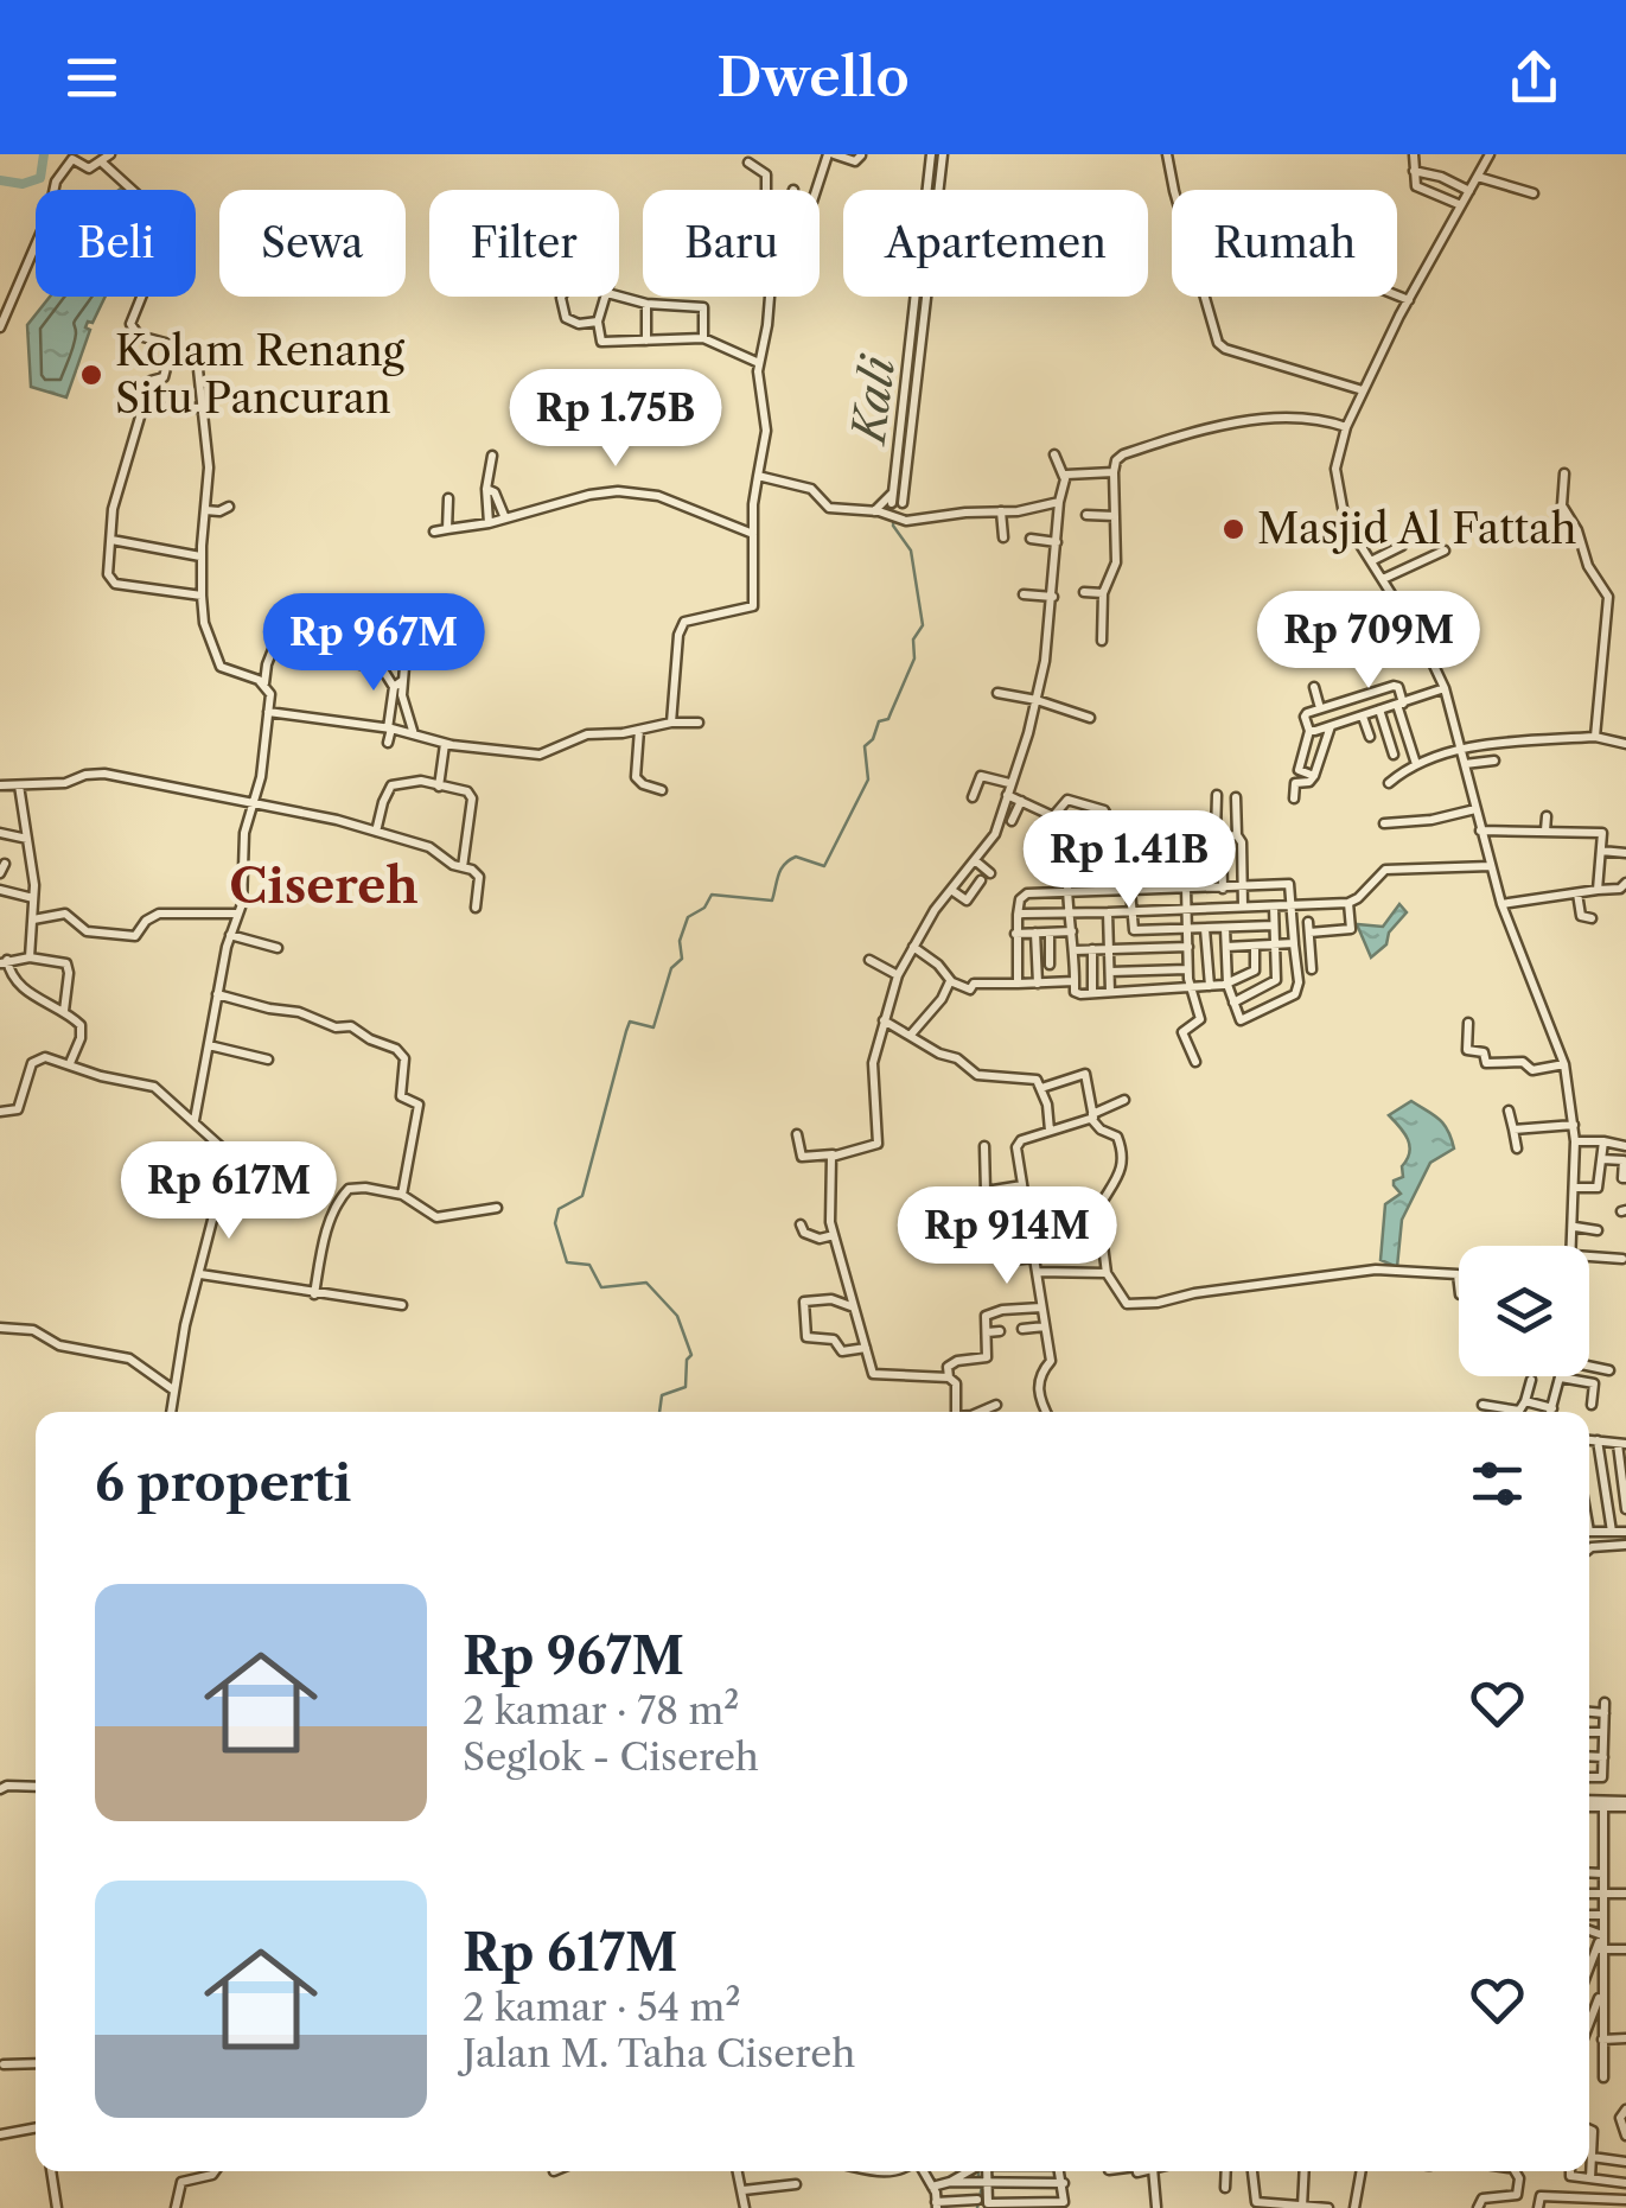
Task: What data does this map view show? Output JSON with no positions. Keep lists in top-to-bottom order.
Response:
{
  "districts": ["Cisereh"],
  "water": ["Kali"],
  "places": ["Kolam Renang Situ Pancuran", "Masjid Al Fattah"],
  "page": {
    "header": "Dwello",
    "chip": [
      "Beli",
      "Sewa",
      "Filter",
      "Baru",
      "Apartemen",
      "Rumah"
    ],
    "price": [
      "Rp 1.75B",
      "Rp 709M",
      "Rp 967M",
      "Rp 1.41B",
      "Rp 617M",
      "Rp 914M"
    ],
    "heading": "6 properti",
    "list": [
      {
        "name": "Rp 967M",
        "note": "2 kamar · 78 m² · Seglok - Cisereh"
      },
      {
        "name": "Rp 617M",
        "note": "2 kamar · 54 m² · Jalan M. Taha Cisereh"
      }
    ]
  }
}
